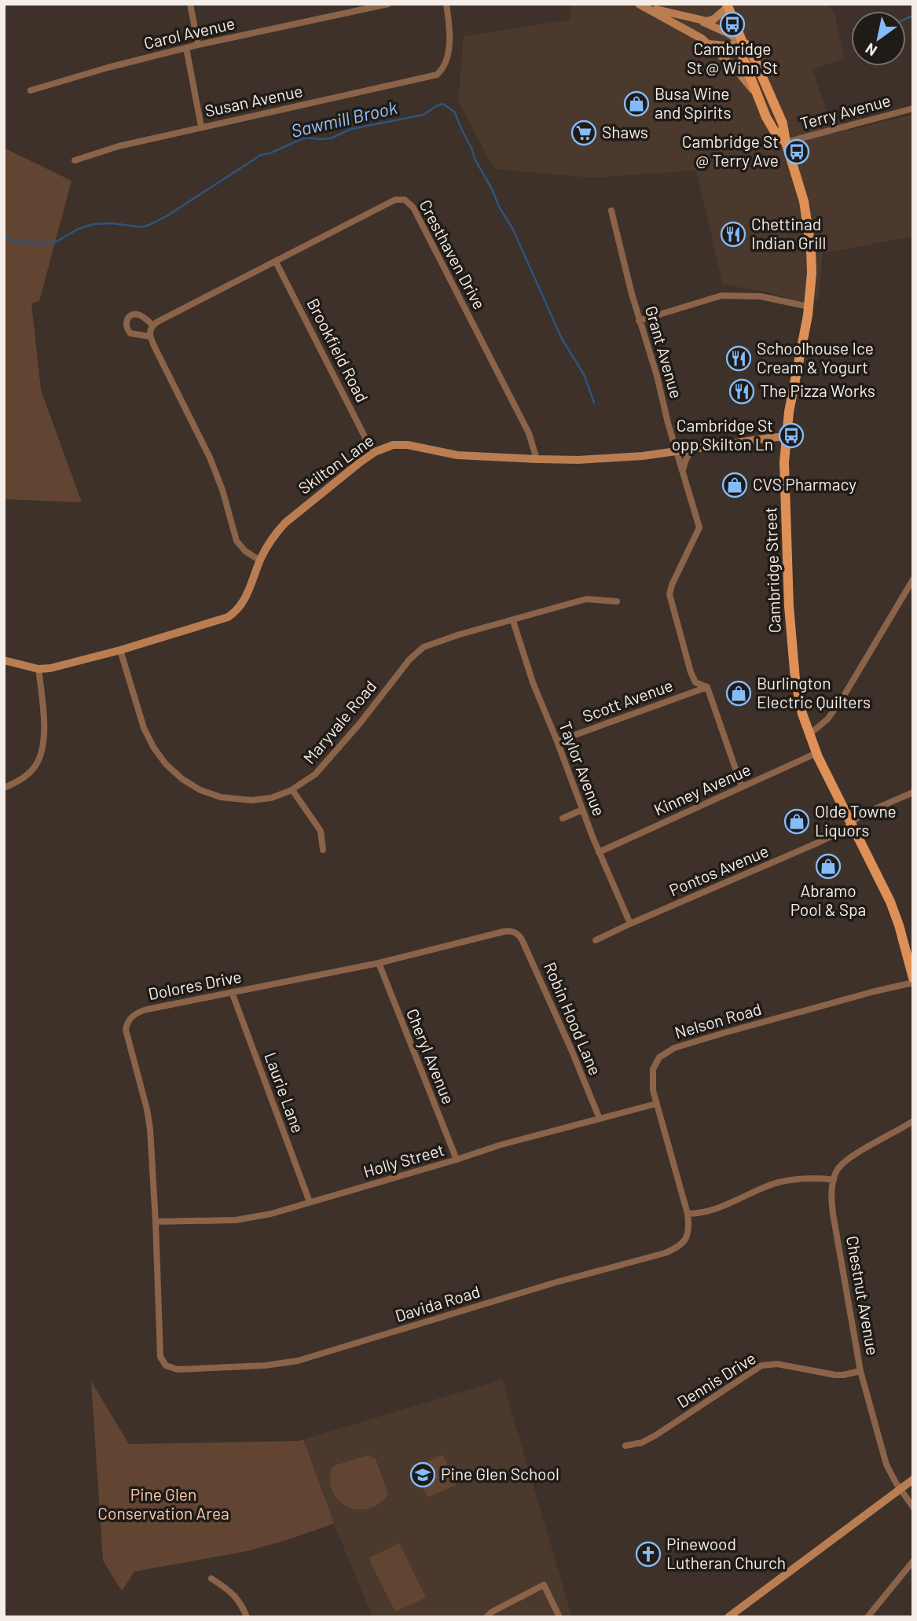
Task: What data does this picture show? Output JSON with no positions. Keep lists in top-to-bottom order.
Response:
{
  "streets": {
    "main road": ["Cambridge Street"],
    "street": [
      "Carol Avenue",
      "Susan Avenue",
      "Terry Avenue",
      "Cresthaven Drive",
      "Brookfield Road",
      "Grant Avenue",
      "Skilton Lane",
      "Scott Avenue",
      "Maryvale Road",
      "Taylor Avenue",
      "Kinney Avenue",
      "Pontos Avenue",
      "Dolores Drive",
      "Robin Hood Lane",
      "Nelson Road",
      "Cheryl Avenue",
      "Laurie Lane",
      "Holly Street",
      "Chestnut Avenue",
      "Davida Road",
      "Dennis Drive"
    ]
  },
  "crossings": [
    ["Terry Avenue", "Cambridge Street"],
    ["Cresthaven Drive", "Brookfield Road"],
    ["Cresthaven Drive", "Skilton Lane"],
    ["Brookfield Road", "Skilton Lane"],
    ["Grant Avenue", "Skilton Lane"],
    ["Grant Avenue", "Scott Avenue"],
    ["Skilton Lane", "Cambridge Street"],
    ["Skilton Lane", "Maryvale Road"],
    ["Cambridge Street", "Kinney Avenue"],
    ["Cambridge Street", "Pontos Avenue"],
    ["Scott Avenue", "Taylor Avenue"],
    ["Maryvale Road", "Taylor Avenue"],
    ["Taylor Avenue", "Kinney Avenue"],
    ["Taylor Avenue", "Pontos Avenue"],
    ["Dolores Drive", "Robin Hood Lane"],
    ["Dolores Drive", "Cheryl Avenue"],
    ["Dolores Drive", "Laurie Lane"],
    ["Dolores Drive", "Holly Street"],
    ["Dolores Drive", "Davida Road"],
    ["Robin Hood Lane", "Holly Street"],
    ["Nelson Road", "Holly Street"],
    ["Nelson Road", "Davida Road"],
    ["Cheryl Avenue", "Holly Street"],
    ["Laurie Lane", "Holly Street"],
    ["Chestnut Avenue", "Dennis Drive"]
  ],
  "water": ["Sawmill Brook"],
  "parks": ["Pine Glen Conservation Area"],
  "places": {
    "bus stop": ["Cambridge St @ Winn St", "Cambridge St @ Terry Ave", "Cambridge St opp Skilton Ln"],
    "shop": [
      "Busa Wine and Spirits",
      "CVS Pharmacy",
      "Burlington Electric Quilters",
      "Olde Towne Liquors",
      "Abramo Pool & Spa"
    ],
    "supermarket": ["Shaws"],
    "restaurant": ["Chettinad Indian Grill", "Schoolhouse Ice Cream & Yogurt", "The Pizza Works"],
    "school or university": ["Pine Glen School"],
    "church": ["Pinewood Lutheran Church"]
  },
  "north": "bottom left"
}
